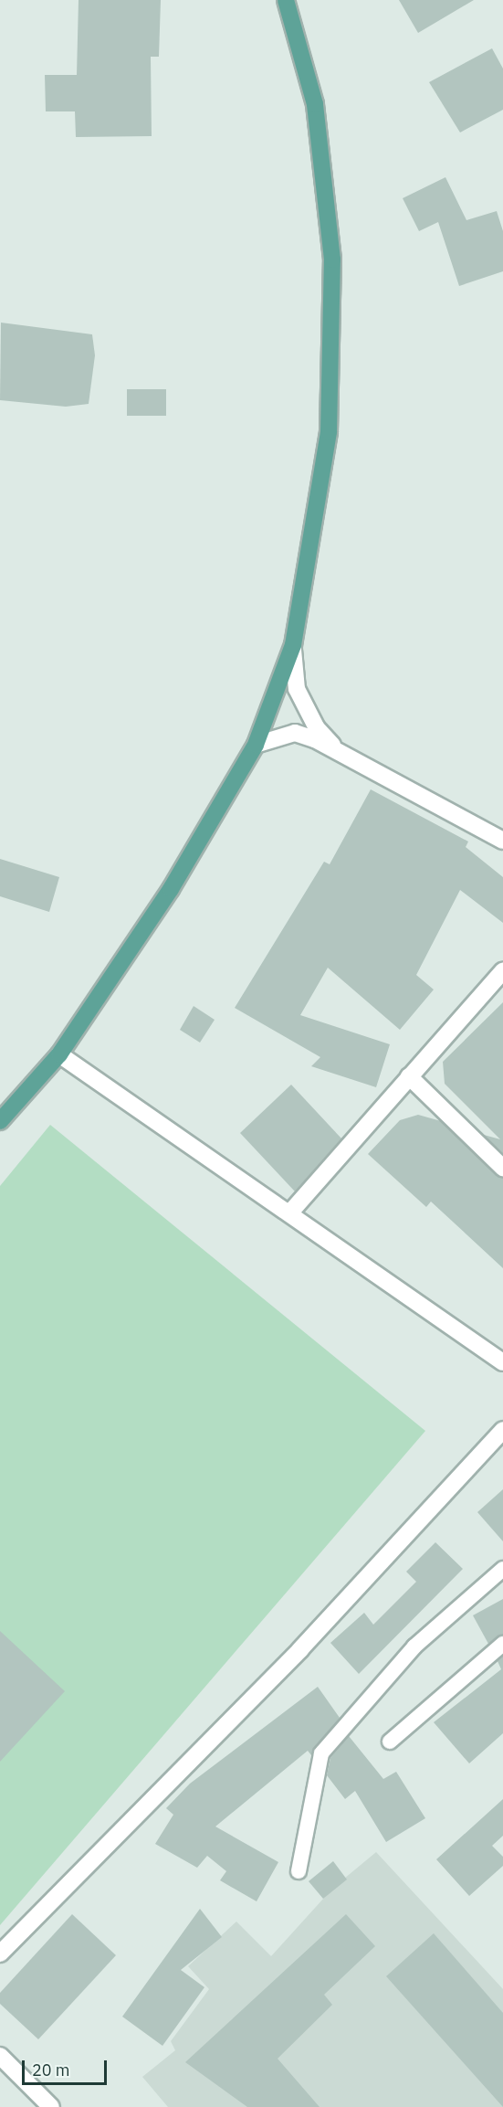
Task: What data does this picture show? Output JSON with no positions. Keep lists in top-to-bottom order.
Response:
{
  "scale_bar": "20 m"
}
